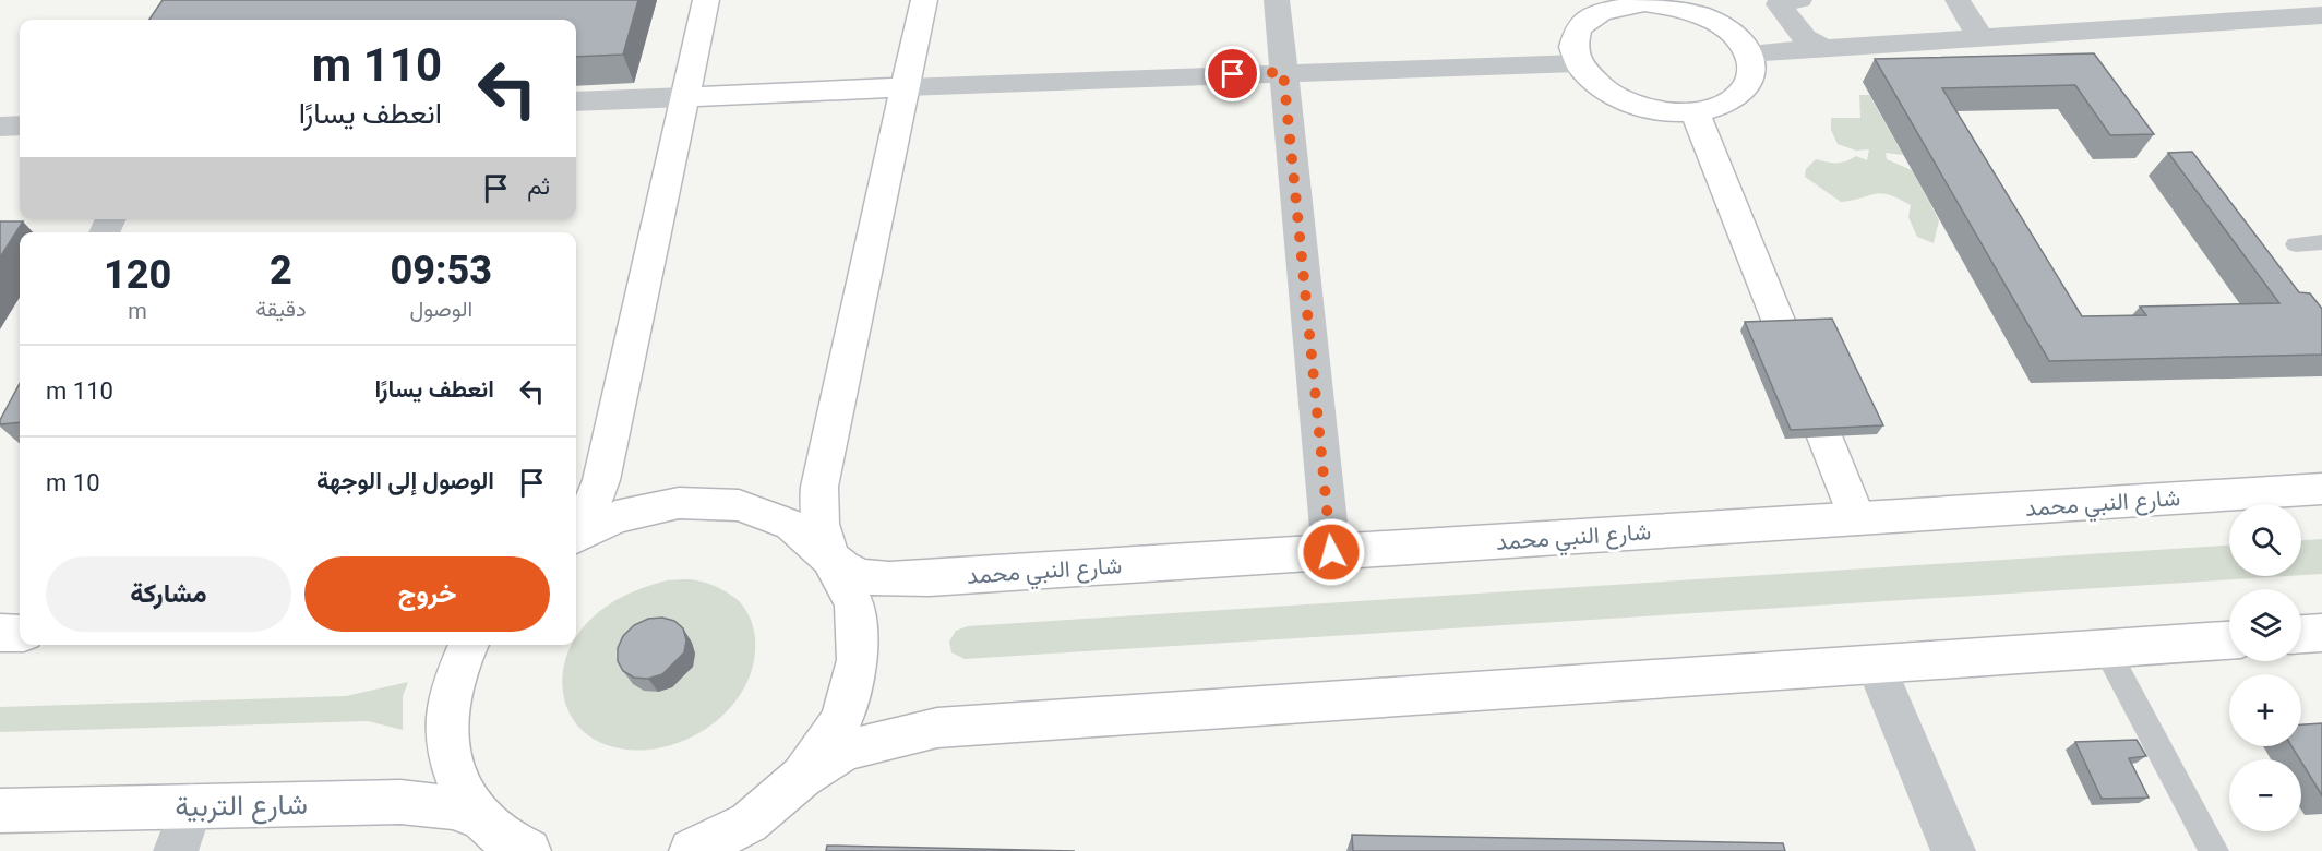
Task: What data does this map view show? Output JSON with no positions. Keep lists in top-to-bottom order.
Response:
{
  "streets": {
    "main road": ["شارع النبي محمد", "شارع التربية"]
  },
  "page": {
    "turn": ["110 m", "انعطف يسارًا"],
    "then": "ثم",
    "eta": [
      "09:53",
      "الوصول",
      "2",
      "دقيقة",
      "120",
      "m"
    ],
    "list": [
      {
        "name": "انعطف يسارًا",
        "value": "110 m"
      },
      {
        "name": "الوصول إلى الوجهة",
        "value": "10 m"
      }
    ],
    "map_buttons": ["+", "−"],
    "buttons": ["خروج", "مشاركة"]
  }
}
